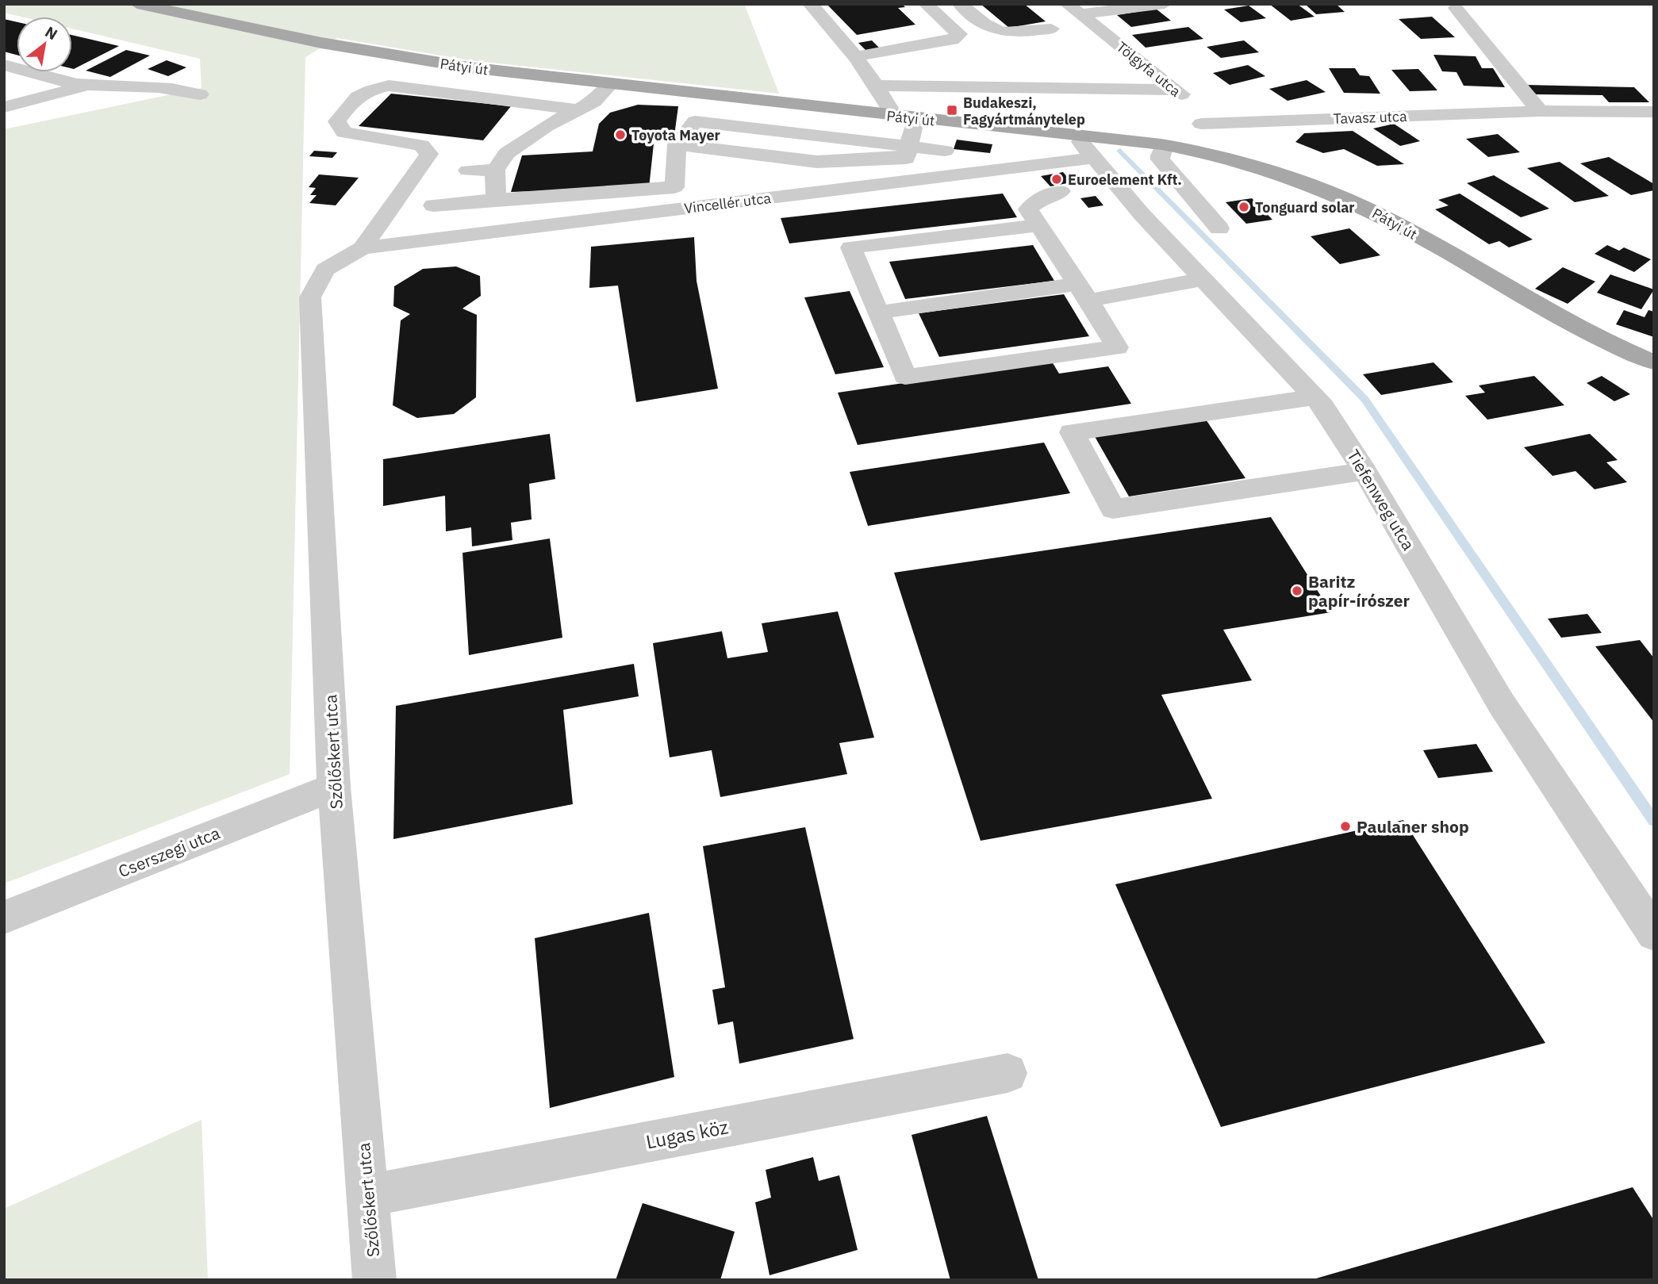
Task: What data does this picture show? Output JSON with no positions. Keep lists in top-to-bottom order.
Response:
{
  "streets": {
    "main road": ["Pátyi út"],
    "street": [
      "Tölgyfa utca",
      "Tavasz utca",
      "Vincellér utca",
      "Tiefenweg utca",
      "Szőlőskert utca",
      "Cserszegi utca",
      "Lugas köz"
    ]
  },
  "crossings": [
    ["Pátyi út", "Tiefenweg utca"],
    ["Tölgyfa utca", "Tavasz utca"],
    ["Vincellér utca", "Tiefenweg utca"],
    ["Vincellér utca", "Szőlőskert utca"],
    ["Szőlőskert utca", "Cserszegi utca"],
    ["Szőlőskert utca", "Lugas köz"]
  ],
  "places": {
    "transit": ["Budakeszi, Fagyártmánytelep"],
    "other": [
      "Toyota Mayer",
      "Euroelement Kft.",
      "Tonguard solar",
      "Baritz papír-írószer",
      "Paulaner shop"
    ]
  },
  "north": "top right"
}
